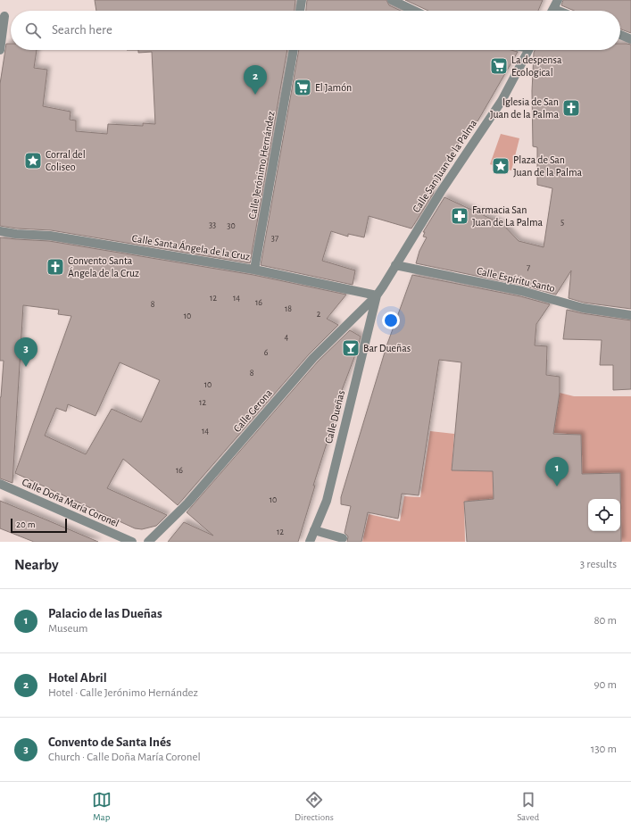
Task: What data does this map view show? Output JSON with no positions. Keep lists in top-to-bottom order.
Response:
{
  "streets": {
    "street": [
      "Calle Jerónimo Hernández",
      "Calle San Juan de la Palma",
      "Calle Santa Ángela de la Cruz",
      "Calle Espíritu Santo",
      "Calle Gerona",
      "Calle Dueñas",
      "Calle Doña María Coronel"
    ]
  },
  "crossings": [
    ["Calle Jerónimo Hernández", "Calle Santa Ángela de la Cruz"],
    ["Calle San Juan de la Palma", "Calle Santa Ángela de la Cruz"],
    ["Calle San Juan de la Palma", "Calle Espíritu Santo"],
    ["Calle San Juan de la Palma", "Calle Gerona"],
    ["Calle San Juan de la Palma", "Calle Dueñas"],
    ["Calle Santa Ángela de la Cruz", "Calle Gerona"],
    ["Calle Santa Ángela de la Cruz", "Calle Dueñas"],
    ["Calle Gerona", "Calle Dueñas"]
  ],
  "places": {
    "supermarket": ["La despensa Ecological", "El Jamón"],
    "church": ["Iglesia de San Juan de la Palma", "Convento Santa Ángela de la Cruz"],
    "place": ["Corral del Coliseo", "Plaza de San Juan de la Palma"],
    "pharmacy": ["Farmacia San Juan de La Palma"],
    "bar": ["Bar Dueñas"]
  },
  "house_numbers": [
    "5",
    "33",
    "30",
    "37",
    "7",
    "12",
    "14",
    "16",
    "8",
    "18",
    "2",
    "10",
    "4",
    "6",
    "8",
    "10",
    "12",
    "14",
    "16",
    "10",
    "12"
  ],
  "scale_bar": "20 m",
  "page": {
    "search": "Search here",
    "pins": ["2", "3", "1"],
    "scale": "20 m",
    "heading": ["Nearby", "3 results"],
    "list": [
      {
        "mark": "1",
        "name": "Palacio de las Dueñas",
        "note": "Museum",
        "value": "80 m"
      },
      {
        "mark": "2",
        "name": "Hotel Abril",
        "note": "Hotel · Calle Jerónimo Hernández",
        "value": "90 m"
      },
      {
        "mark": "3",
        "name": "Convento de Santa Inés",
        "note": "Church · Calle Doña María Coronel",
        "value": "130 m"
      }
    ],
    "nav": ["Map", "Directions", "Saved"]
  }
}
